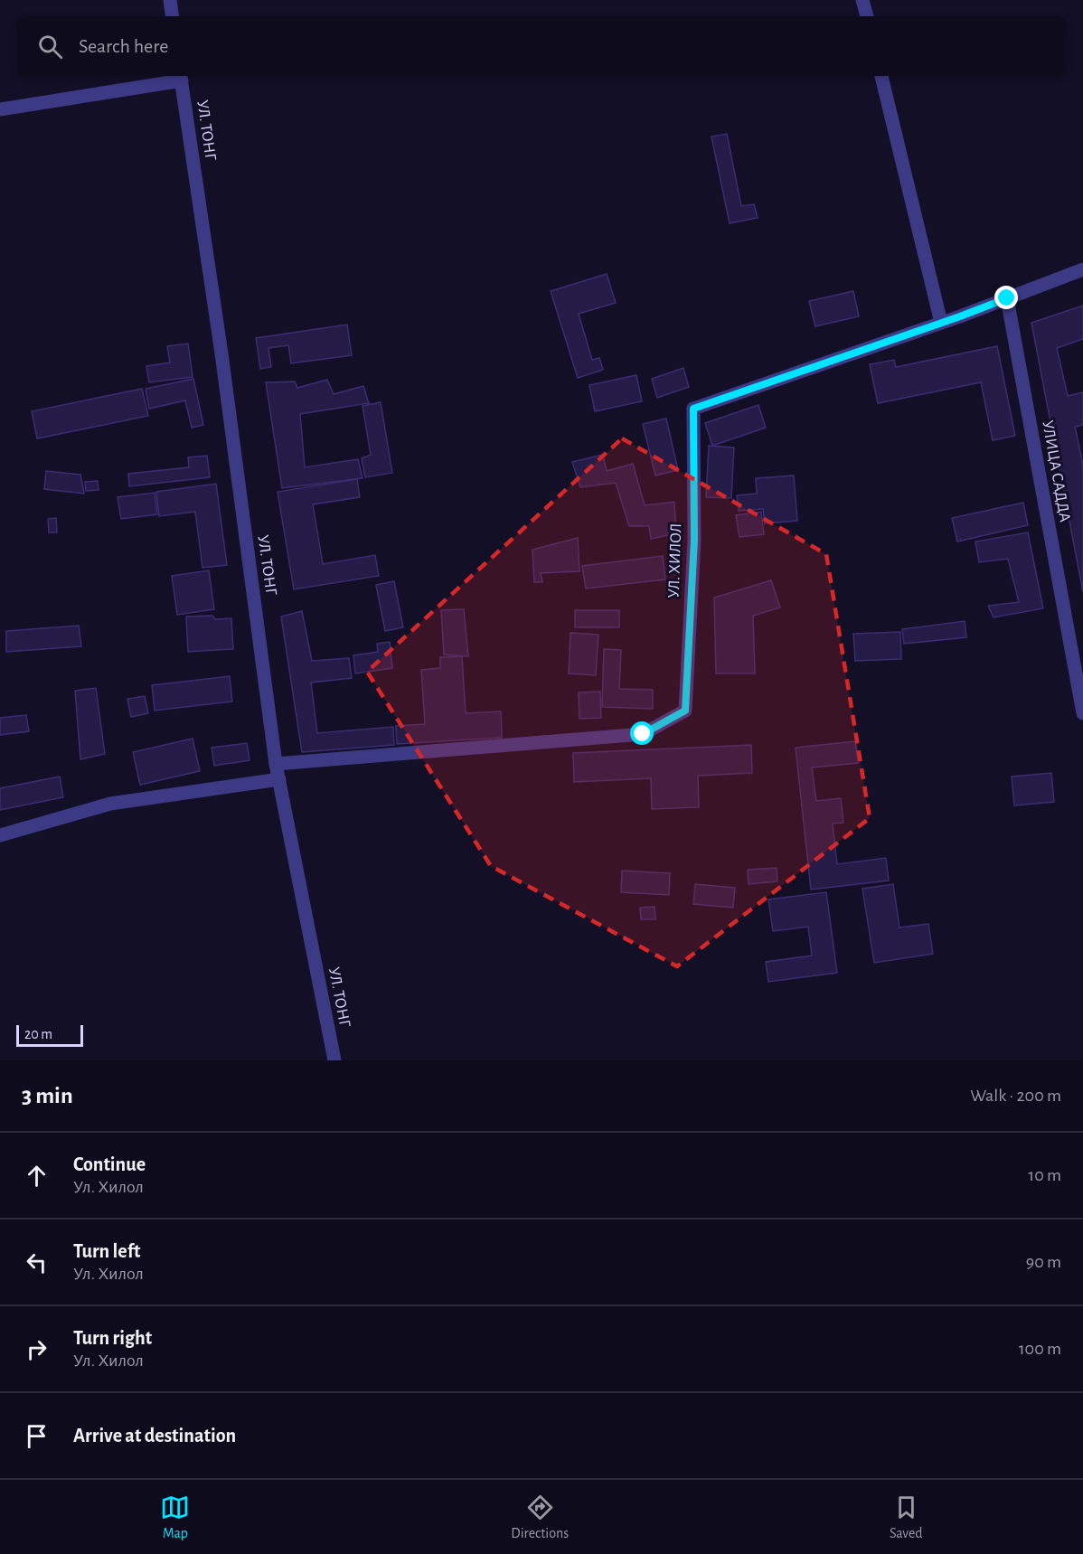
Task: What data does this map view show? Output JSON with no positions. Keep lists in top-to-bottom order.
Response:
{
  "streets": {
    "street": ["УЛ. ТОНГ", "УЛИЦА САДДА", "УЛ. ХИЛОЛ"]
  },
  "crossings": [
    ["УЛ. ТОНГ", "УЛ. ХИЛОЛ"],
    ["УЛИЦА САДДА", "УЛ. ХИЛОЛ"]
  ],
  "scale_bar": "20 m",
  "page": {
    "search": "Search here",
    "scale": "20 m",
    "heading": ["3 min", "Walk · 200 m"],
    "list": [
      ["Continue", "Ул. Хилол", "10 m"],
      ["Turn left", "Ул. Хилол", "90 m"],
      ["Turn right", "Ул. Хилол", "100 m"],
      "Arrive at destination"
    ],
    "nav": ["Map", "Directions", "Saved"]
  }
}
